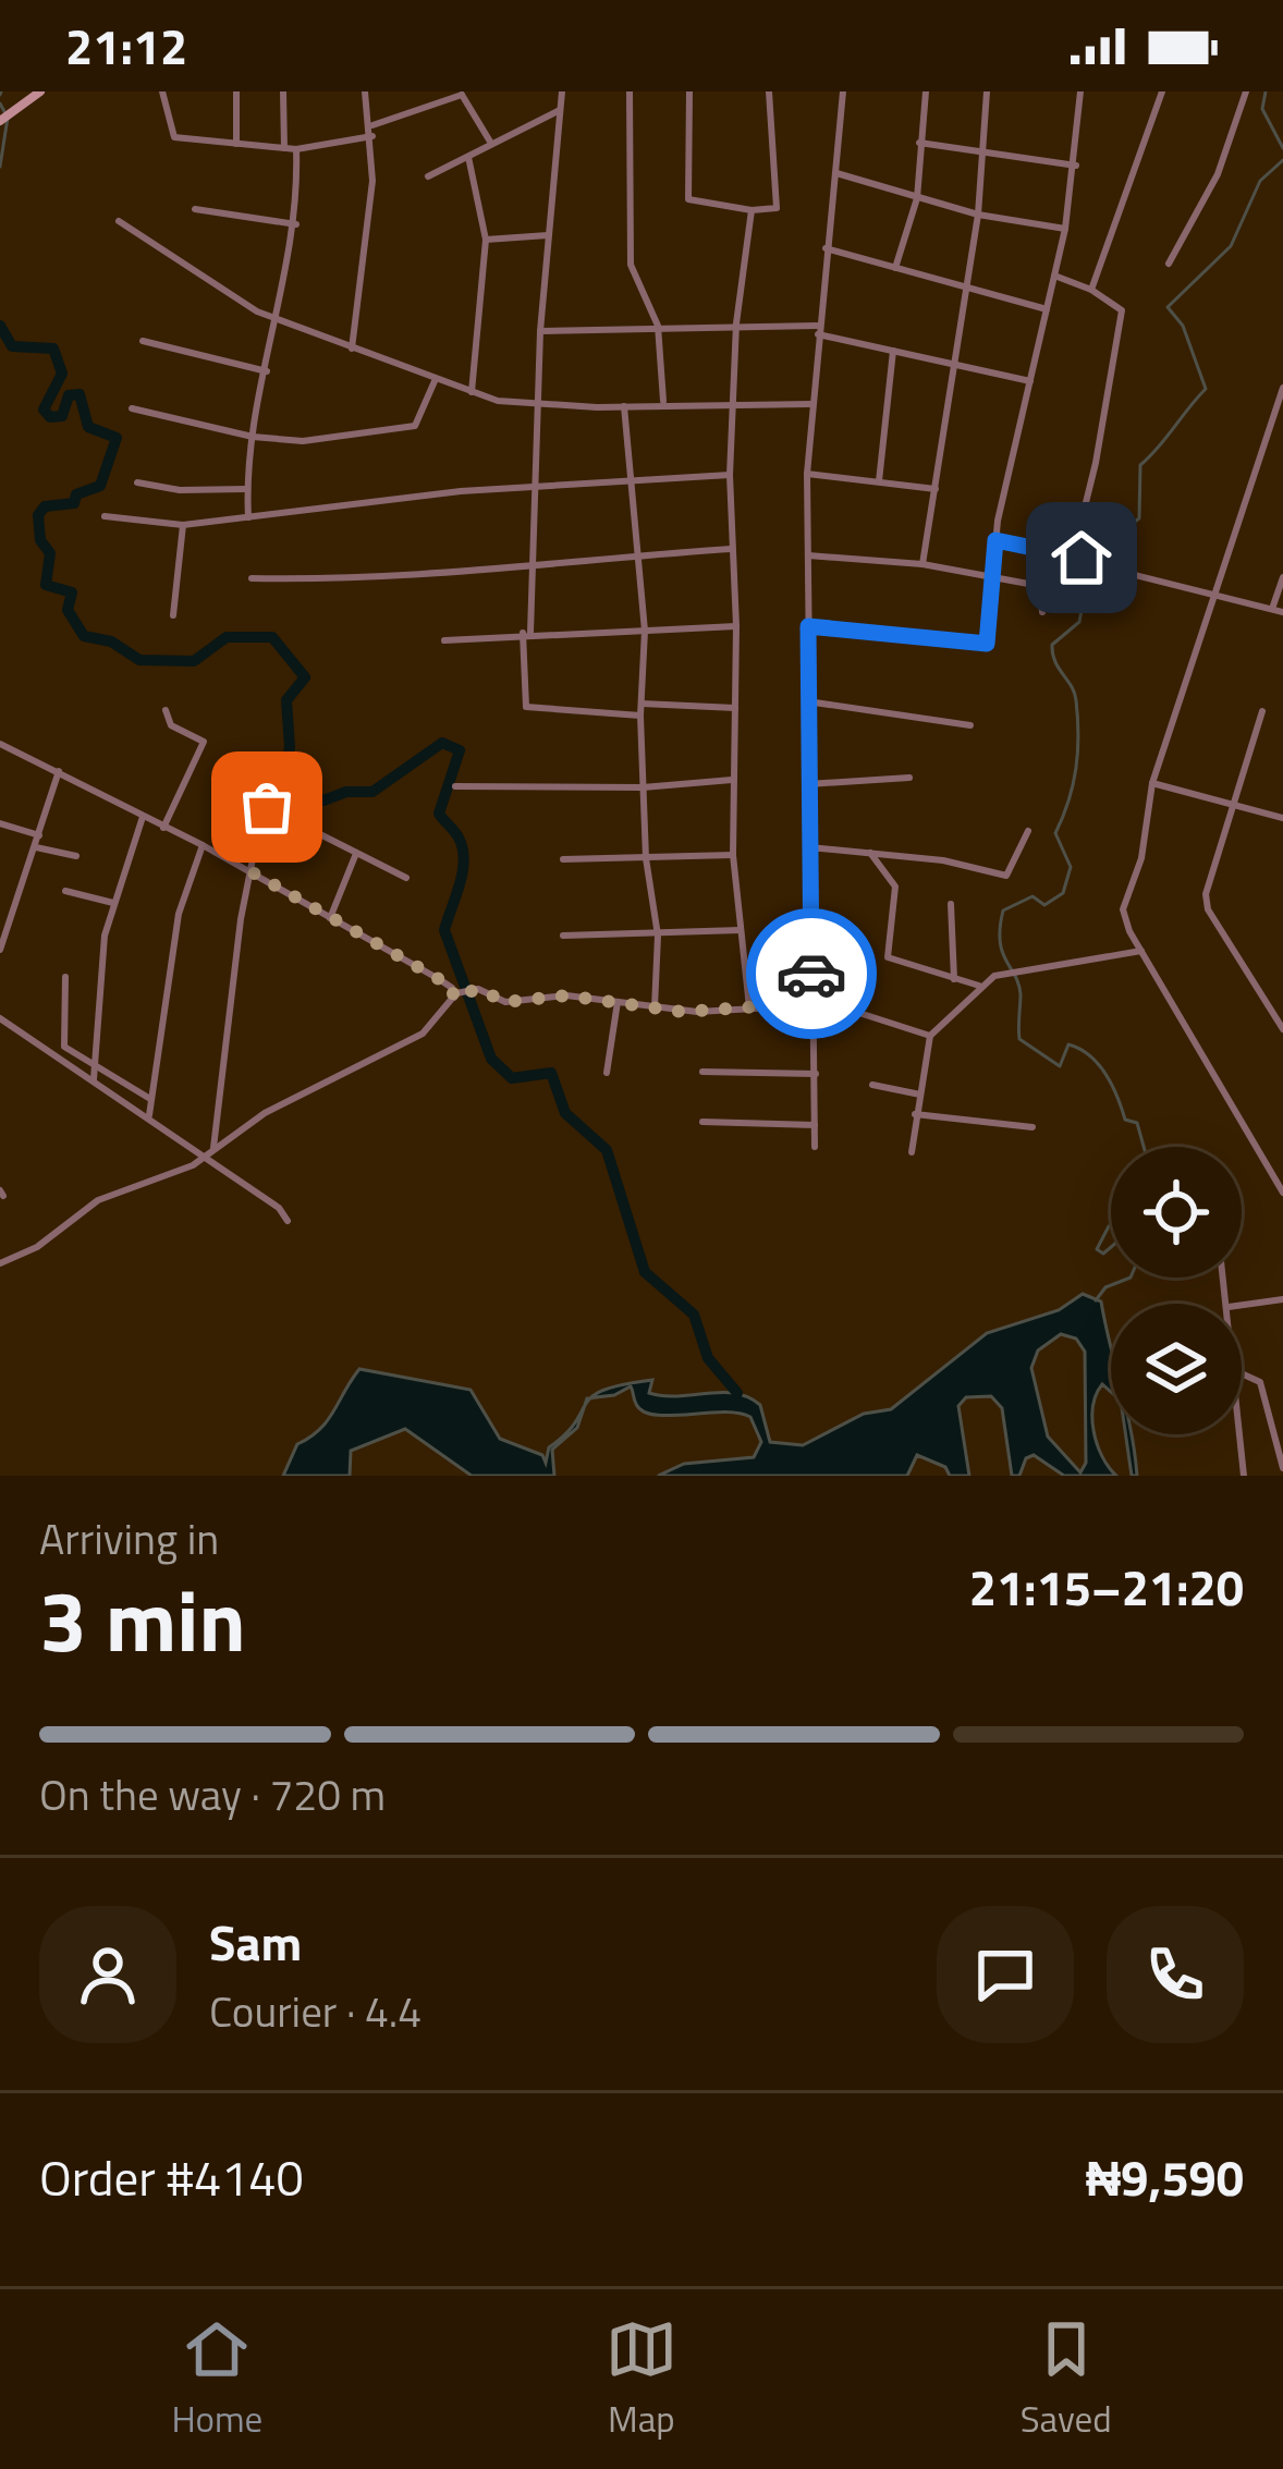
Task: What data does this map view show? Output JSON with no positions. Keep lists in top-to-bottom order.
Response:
{
  "page": {
    "status": "21:12",
    "heading": ["3 min", "Arriving in", "21:15–21:20"],
    "panel": [
      "Sam",
      "Courier · 4.4",
      "Order #4140",
      "₦9,590"
    ],
    "bar": "On the way · 720 m",
    "tabs": ["Home", "Map", "Saved"]
  }
}
